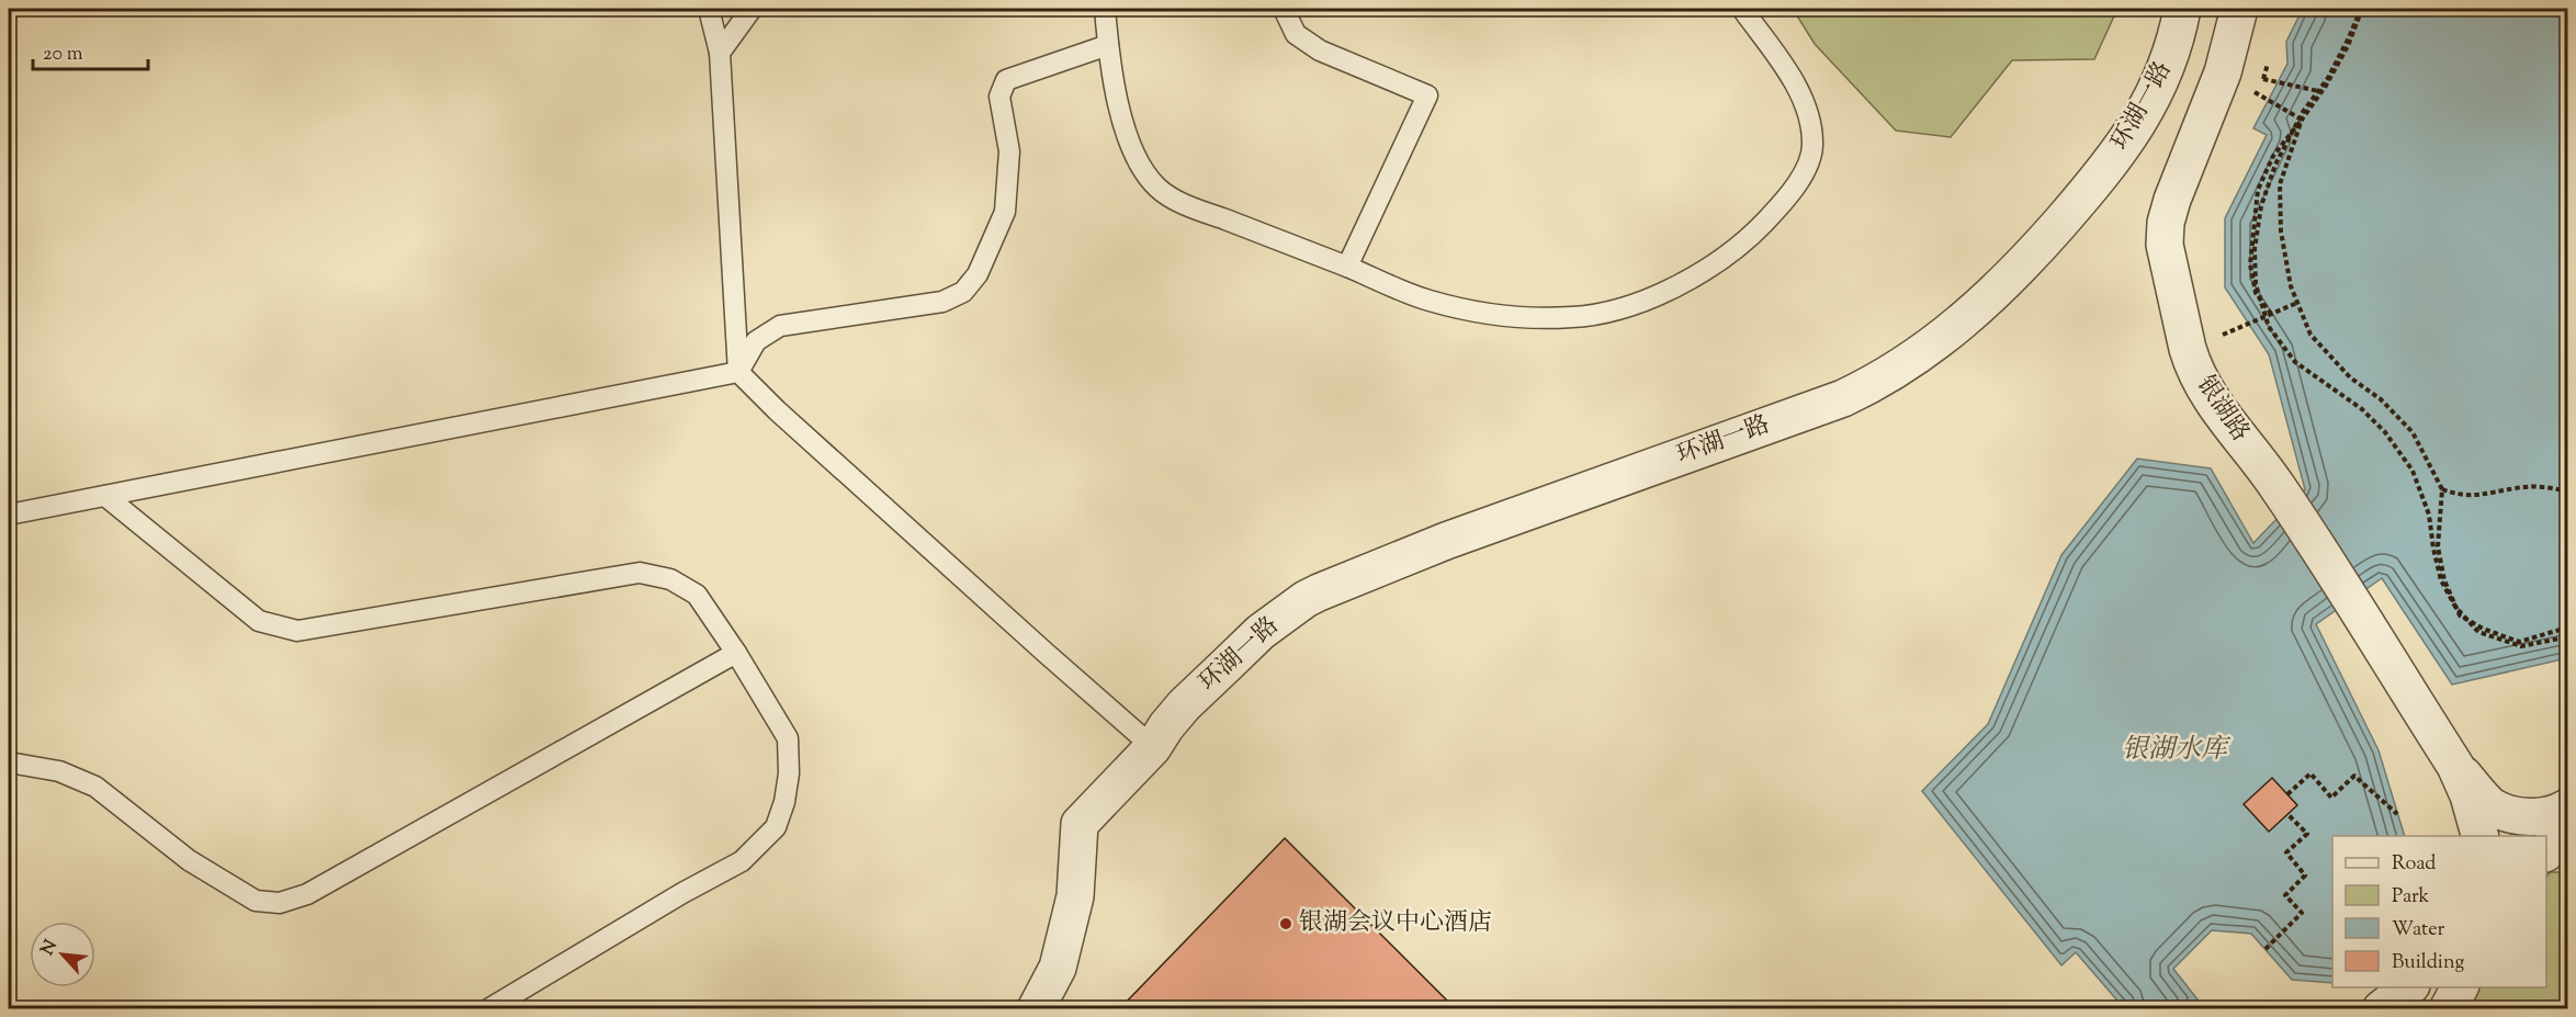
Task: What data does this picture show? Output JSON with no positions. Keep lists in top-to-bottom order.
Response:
{
  "streets": {
    "street": ["环湖一路", "银湖路"]
  },
  "water": ["银湖水库"],
  "places": ["银湖会议中心酒店"],
  "legend": [
    "Road",
    "Park",
    "Water",
    "Building"
  ],
  "scale_bar": "20 m",
  "north": "top left"
}
